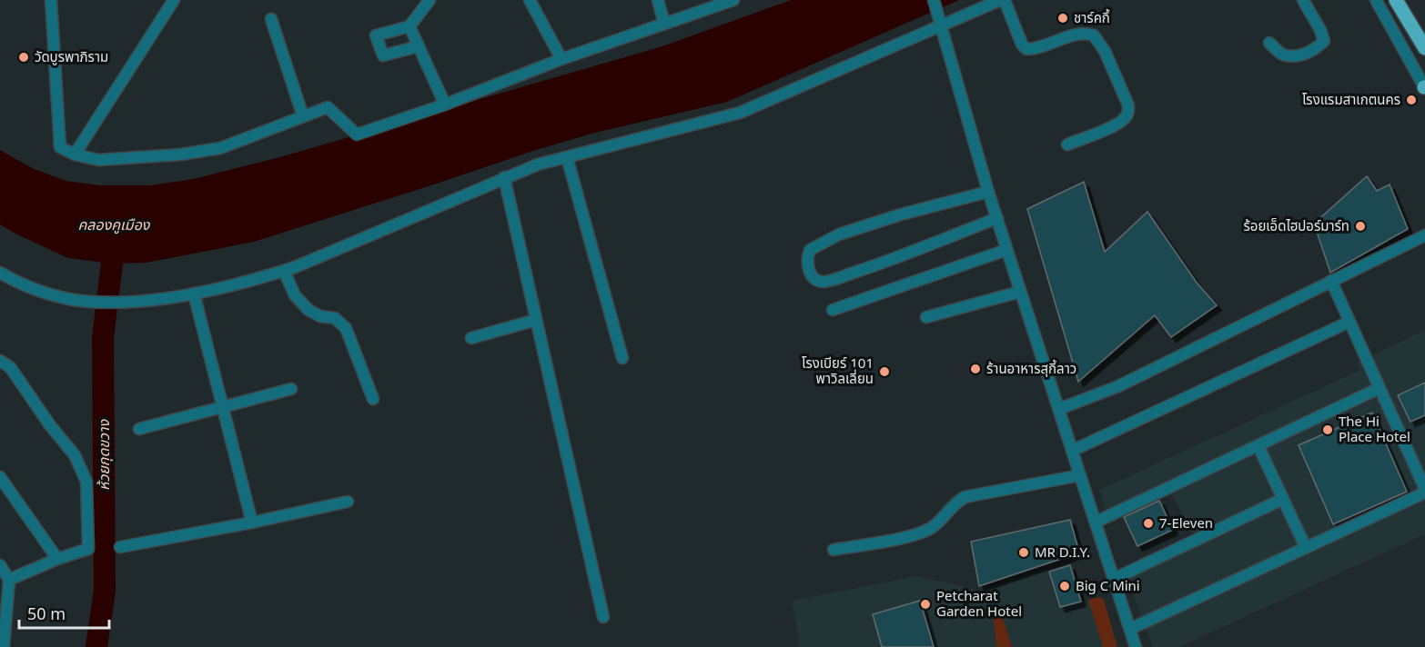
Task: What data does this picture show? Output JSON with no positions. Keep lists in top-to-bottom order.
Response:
{
  "water": ["คลองคูเมือง", "ห้วยกุดขวาง"],
  "places": [
    "ชาร์คกึ้",
    "วัดบูรพาภิราม",
    "โรงแรมสาเกตนคร",
    "ร้อยเอ็ดไฮปอร์มาร์ท",
    "ร้านอาหารสุกี้ลาว",
    "โรงเบียร์ 101 พาวิลเลี่ยน",
    "The Hi Place Hotel",
    "7-Eleven",
    "MR D.I.Y.",
    "Big C Mini",
    "Petcharat Garden Hotel"
  ],
  "scale_bar": "50 m"
}
